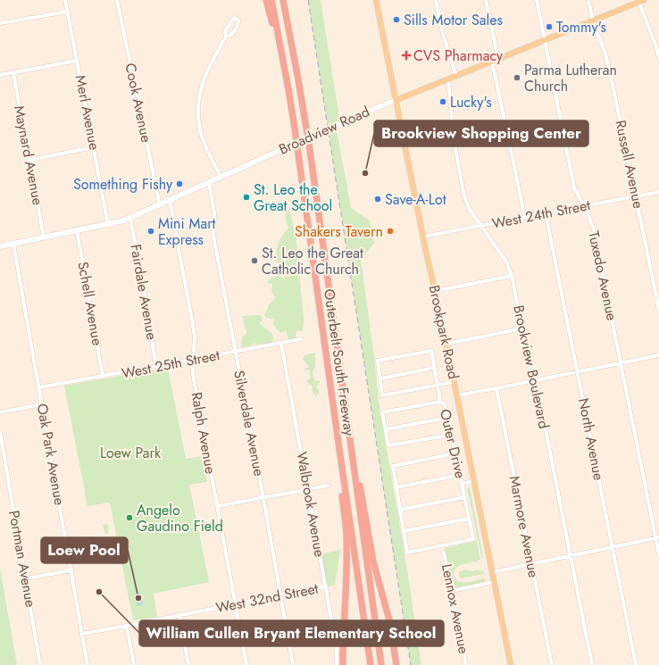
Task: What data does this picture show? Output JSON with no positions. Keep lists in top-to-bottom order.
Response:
{
  "streets": {
    "highway": ["Outerbelt South Freeway"],
    "main road": ["Broadview Road", "Brookpark Road"],
    "street": [
      "Cook Avenue",
      "Merl Avenue",
      "Maynard Avenue",
      "Russell Avenue",
      "West 24th Street",
      "Tuxedo Avenue",
      "Fairdale Avenue",
      "Schell Avenue",
      "West 25th Street",
      "Brookview Boulevard",
      "Silverdale Avenue",
      "Ralph Avenue",
      "North Avenue",
      "Outer Drive",
      "Oak Park Avenue",
      "Walbrook Avenue",
      "Marmore Avenue",
      "Portman Avenue",
      "West 32nd Street",
      "Lennox Avenue"
    ]
  },
  "crossings": [
    ["Cook Avenue", "Broadview Road"],
    ["Merl Avenue", "Broadview Road"],
    ["Broadview Road", "Maynard Avenue"],
    ["Broadview Road", "Russell Avenue"],
    ["Broadview Road", "Tuxedo Avenue"],
    ["Broadview Road", "Fairdale Avenue"],
    ["Broadview Road", "Schell Avenue"],
    ["Broadview Road", "Brookpark Road"],
    ["Broadview Road", "Brookview Boulevard"],
    ["Broadview Road", "Silverdale Avenue"],
    ["Broadview Road", "Ralph Avenue"],
    ["Broadview Road", "Oak Park Avenue"],
    ["Russell Avenue", "West 24th Street"],
    ["West 24th Street", "Tuxedo Avenue"],
    ["West 24th Street", "Brookpark Road"],
    ["West 24th Street", "Brookview Boulevard"],
    ["West 24th Street", "North Avenue"],
    ["Fairdale Avenue", "West 25th Street"],
    ["Schell Avenue", "West 25th Street"],
    ["West 25th Street", "Silverdale Avenue"],
    ["West 25th Street", "Ralph Avenue"],
    ["West 25th Street", "Oak Park Avenue"],
    ["West 25th Street", "Walbrook Avenue"],
    ["Silverdale Avenue", "West 32nd Street"],
    ["Ralph Avenue", "West 32nd Street"],
    ["Oak Park Avenue", "West 32nd Street"],
    ["Walbrook Avenue", "West 32nd Street"]
  ],
  "parks": ["Loew Park"],
  "places": {
    "other": [
      "Sills Motor Sales",
      "Tommy's",
      "Parma Lutheran Church",
      "Lucky's",
      "Brookview Shopping Center",
      "Something Fishy",
      "St. Leo the Great School",
      "Save-A-Lot",
      "Mini Mart Express",
      "Shakers Tavern",
      "St. Leo the Great Catholic Church",
      "Angelo Gaudino Field",
      "William Cullen Bryant Elementary School",
      "Loew Pool"
    ],
    "health": ["CVS Pharmacy"]
  }
}
